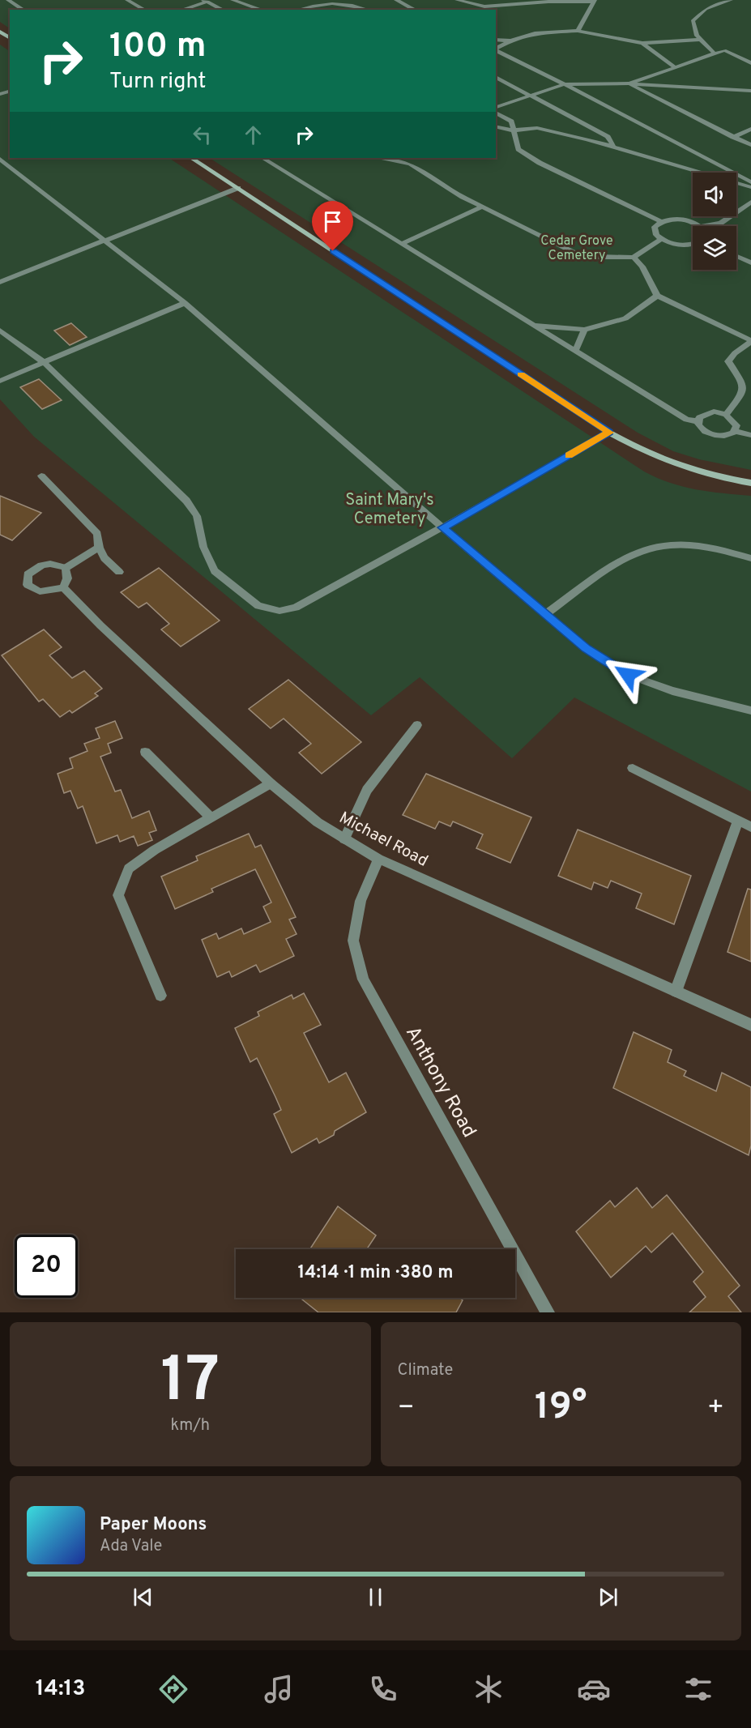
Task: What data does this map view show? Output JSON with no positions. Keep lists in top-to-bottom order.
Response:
{
  "streets": {
    "street": ["Michael Road", "Anthony Road"]
  },
  "crossings": [
    ["Michael Road", "Anthony Road"]
  ],
  "parks": ["Cedar Grove Cemetery", "Saint Mary's Cemetery"],
  "page": {
    "turn": ["100 m", "Turn right"],
    "limit": "20",
    "trip": "14:14 · 1 min · 380 m",
    "tile": [
      ["17", "km/h"],
      "Climate"
    ],
    "heat": ["−", "19°", "+"],
    "song": ["Paper Moons", "Ada Vale"],
    "tabs": "14:13"
  }
}
